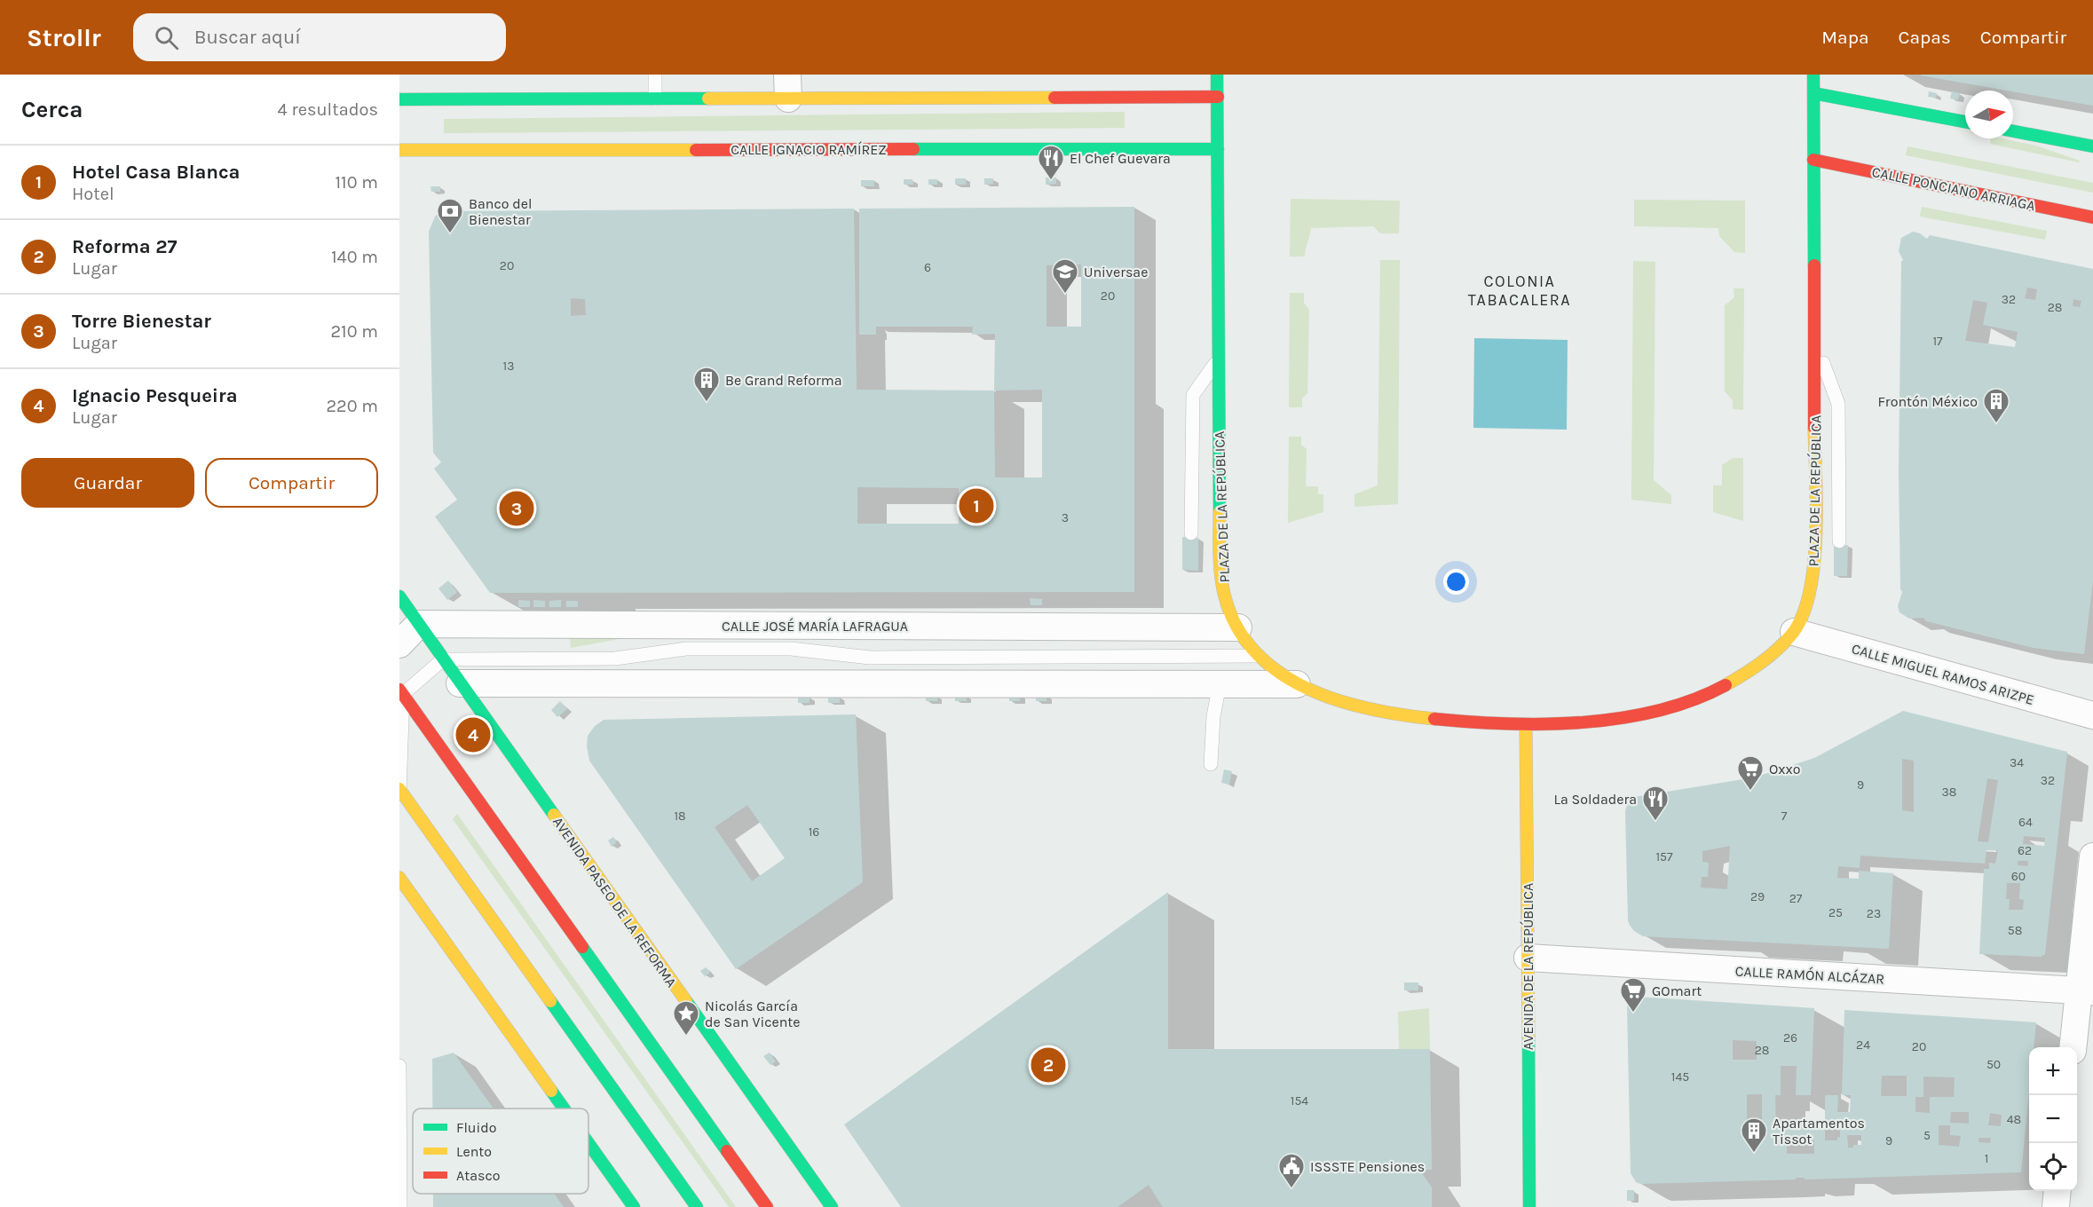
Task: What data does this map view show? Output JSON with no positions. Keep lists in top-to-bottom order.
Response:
{
  "streets": {
    "main road": [
      "CALLE IGNACIO RAMÍREZ",
      "CALLE PONCIANO ARRIAGA",
      "PLAZA DE LA REPÚBLICA",
      "AVENIDA PASEO DE LA REFORMA",
      "AVENIDA DE LA REPÚBLICA"
    ],
    "street": ["CALLE JOSÉ MARÍA LAFRAGUA", "CALLE MIGUEL RAMOS ARIZPE", "CALLE RAMÓN ALCÁZAR"]
  },
  "crossings": [
    ["CALLE IGNACIO RAMÍREZ", "PLAZA DE LA REPÚBLICA"],
    ["CALLE PONCIANO ARRIAGA", "PLAZA DE LA REPÚBLICA"],
    ["PLAZA DE LA REPÚBLICA", "CALLE JOSÉ MARÍA LAFRAGUA"],
    ["PLAZA DE LA REPÚBLICA", "CALLE MIGUEL RAMOS ARIZPE"],
    ["PLAZA DE LA REPÚBLICA", "AVENIDA DE LA REPÚBLICA"],
    ["CALLE JOSÉ MARÍA LAFRAGUA", "AVENIDA PASEO DE LA REFORMA"],
    ["AVENIDA DE LA REPÚBLICA", "CALLE RAMÓN ALCÁZAR"]
  ],
  "districts": ["COLONIA TABACALERA"],
  "places": {
    "restaurant": ["El Chef Guevara", "La Soldadera"],
    "bank": ["Banco del Bienestar"],
    "school or university": ["Universae"],
    "building": ["Be Grand Reforma", "Frontón México", "Apartamentos Tissot"],
    "supermarket": ["Oxxo", "GOmart"],
    "place": ["Nicolás García de San Vicente"],
    "public building": ["ISSSTE Pensiones"]
  },
  "house_numbers": [
    "20",
    "6",
    "20",
    "32",
    "28",
    "17",
    "13",
    "3",
    "34",
    "32",
    "9",
    "38",
    "18",
    "7",
    "64",
    "16",
    "62",
    "157",
    "60",
    "29",
    "27",
    "25",
    "23",
    "58",
    "26",
    "24",
    "20",
    "28",
    "50",
    "145",
    "154",
    "48",
    "5",
    "9",
    "1"
  ],
  "legend": ["Fluido", "Lento", "Atasco"],
  "north": "right",
  "page": {
    "header": "Strollr",
    "search": "Buscar aquí",
    "nav": ["Mapa", "Capas", "Compartir"],
    "heading": ["Cerca", "4 resultados"],
    "list": [
      {
        "mark": "1",
        "name": "Hotel Casa Blanca",
        "note": "Hotel",
        "value": "110 m"
      },
      {
        "mark": "2",
        "name": "Reforma 27",
        "note": "Lugar",
        "value": "140 m"
      },
      {
        "mark": "3",
        "name": "Torre Bienestar",
        "note": "Lugar",
        "value": "210 m"
      },
      {
        "mark": "4",
        "name": "Ignacio Pesqueira",
        "note": "Lugar",
        "value": "220 m"
      }
    ],
    "buttons": ["Guardar", "Compartir"],
    "pins": [
      "1",
      "3",
      "4",
      "2"
    ],
    "map_buttons": ["+", "−"]
  }
}
